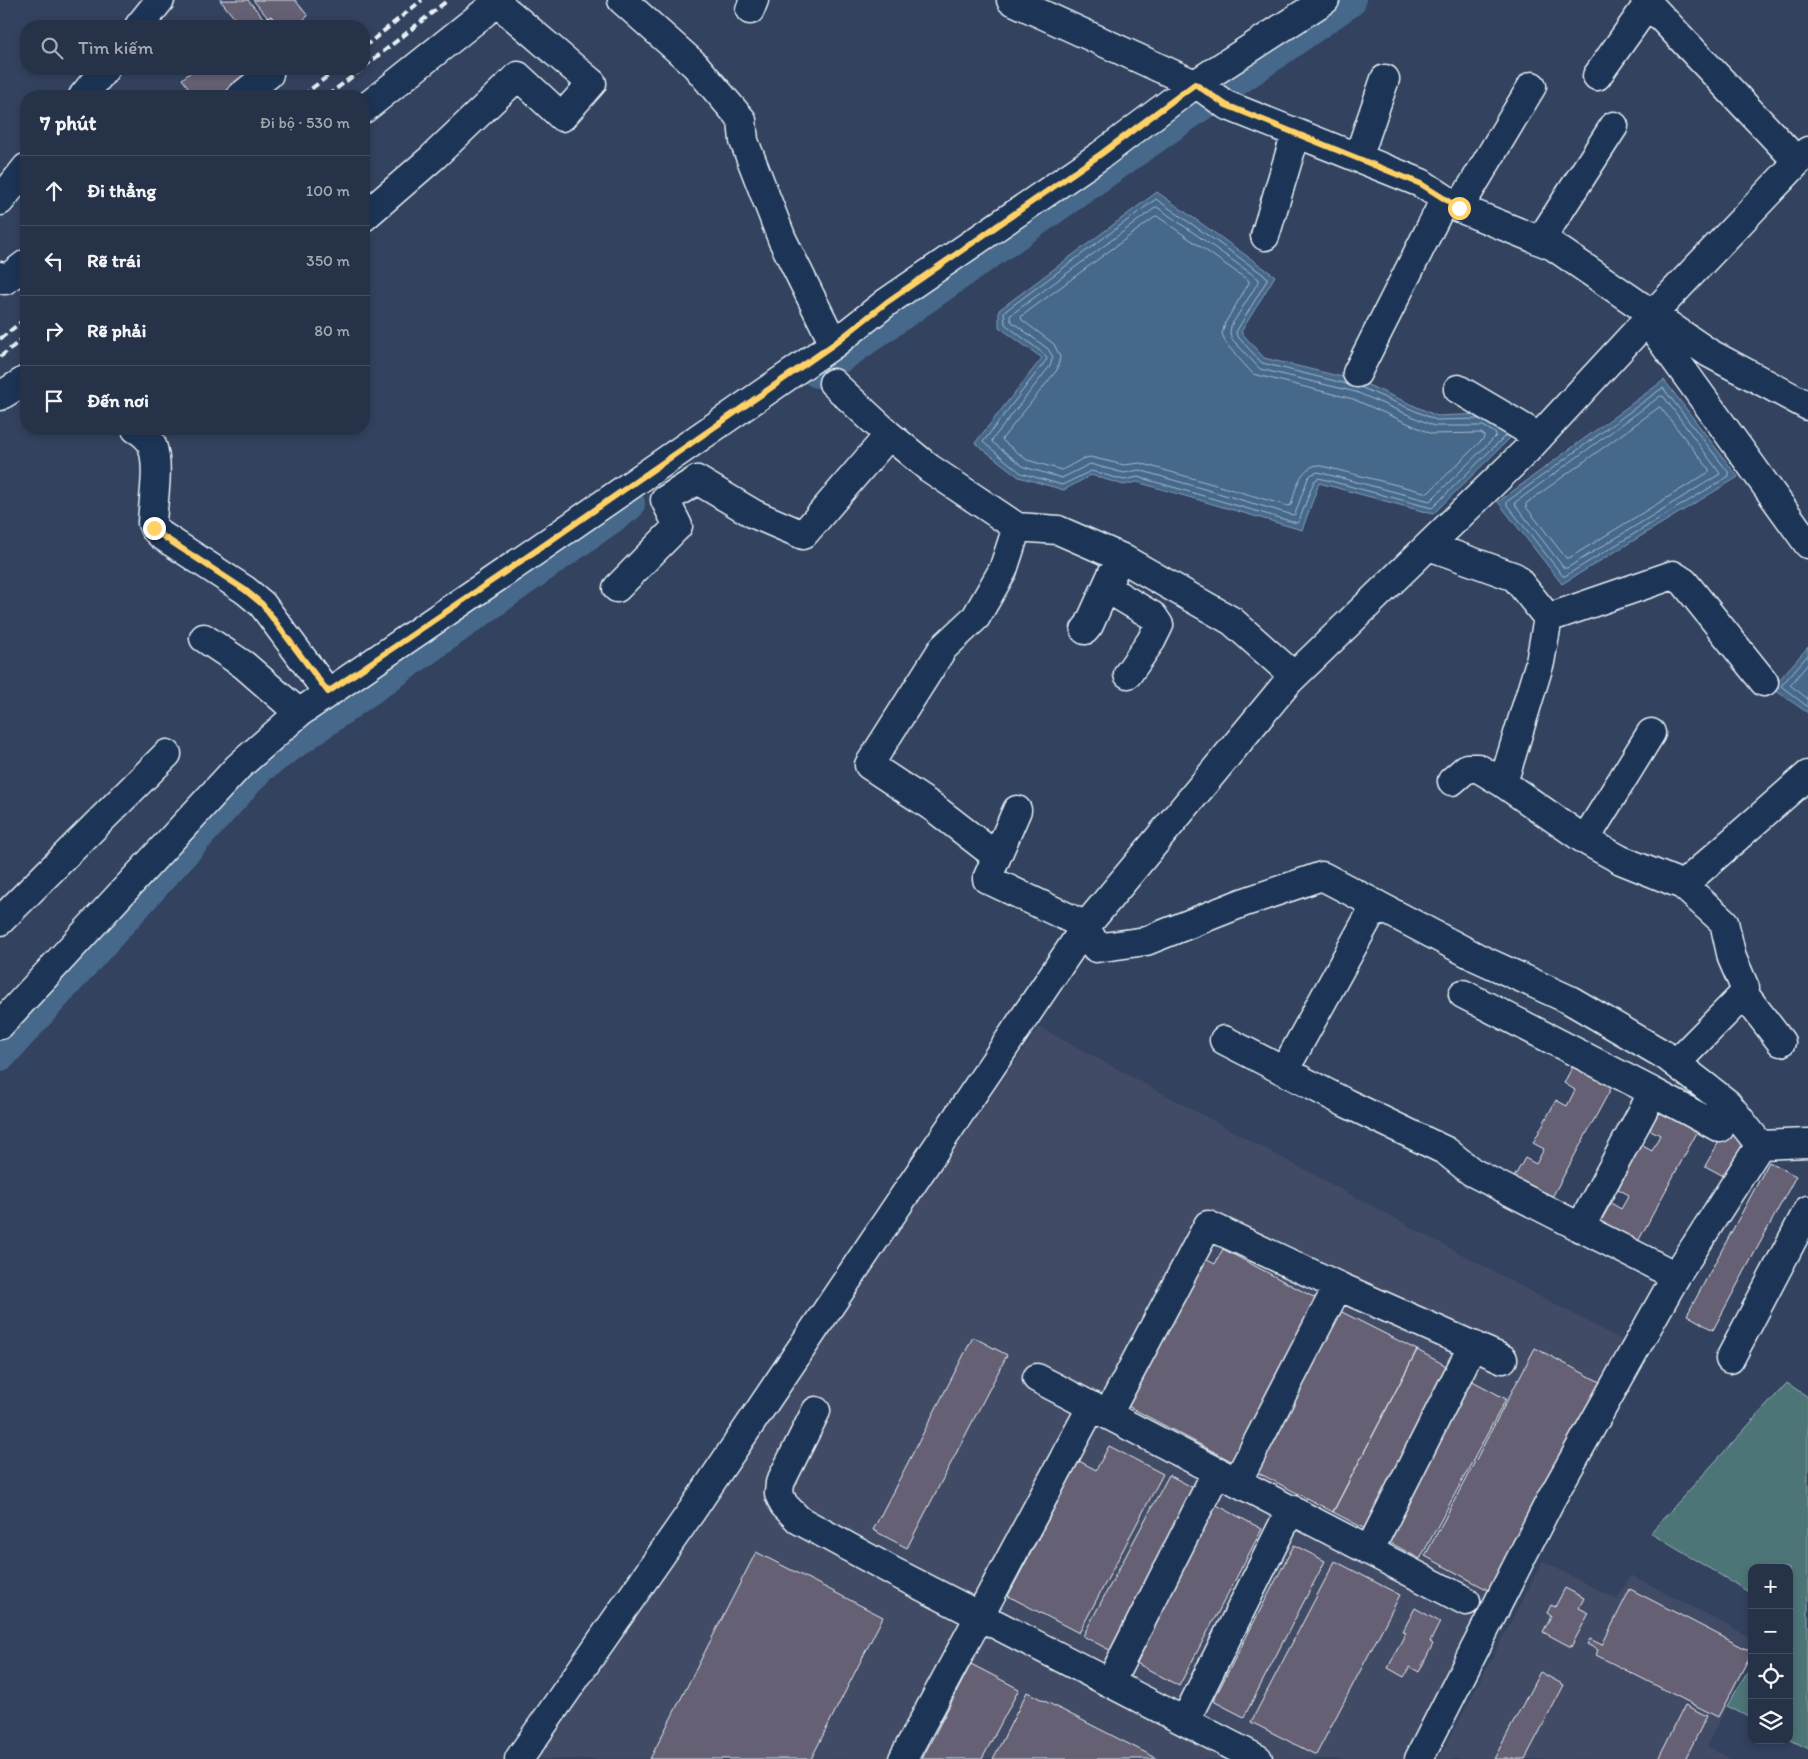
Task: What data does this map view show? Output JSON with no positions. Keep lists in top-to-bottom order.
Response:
{
  "page": {
    "search": "Tìm kiếm",
    "heading": ["7 phút", "Đi bộ · 530 m"],
    "list": [
      ["Đi thẳng", "100 m"],
      ["Rẽ trái", "350 m"],
      ["Rẽ phải", "80 m"],
      "Đến nơi"
    ],
    "map_buttons": ["+", "−"]
  }
}
